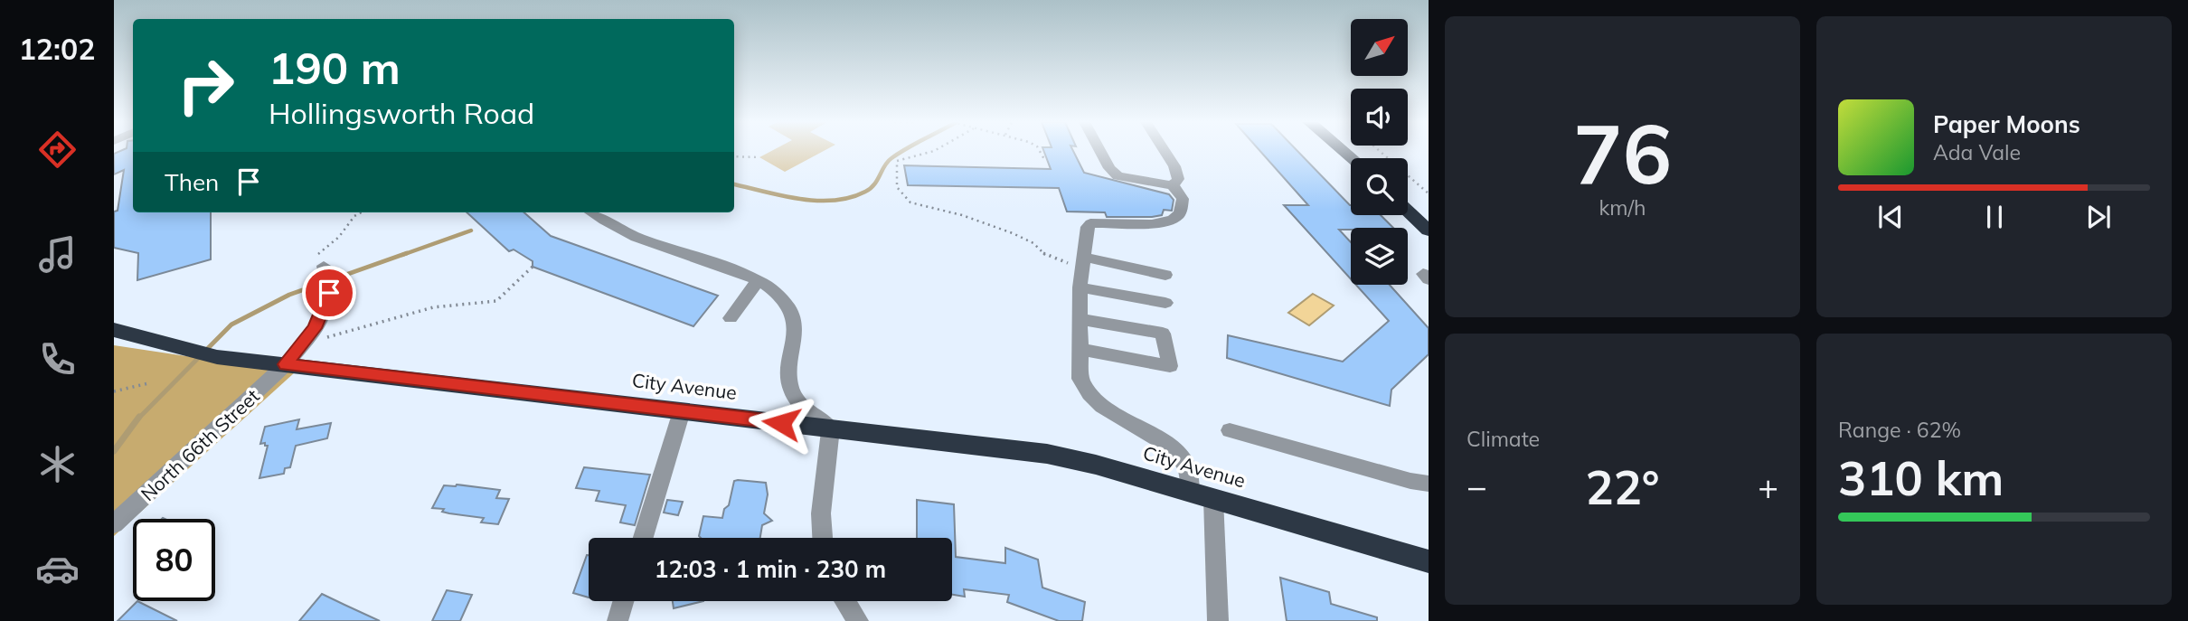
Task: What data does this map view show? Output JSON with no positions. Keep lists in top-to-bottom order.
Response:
{
  "streets": {
    "highway": ["City Avenue"],
    "street": ["North 66th Street"]
  },
  "crossings": [
    ["City Avenue", "North 66th Street"]
  ],
  "north": "top right",
  "page": {
    "tabs": "12:02",
    "tile": [
      ["76", "km/h"],
      "Climate",
      ["Range · 62%", "310 km"]
    ],
    "turn": ["190 m", "Hollingsworth Road"],
    "song": ["Paper Moons", "Ada Vale"],
    "then": "Then",
    "heat": ["−", "22°", "+"],
    "limit": "80",
    "trip": "12:03 · 1 min · 230 m"
  }
}
